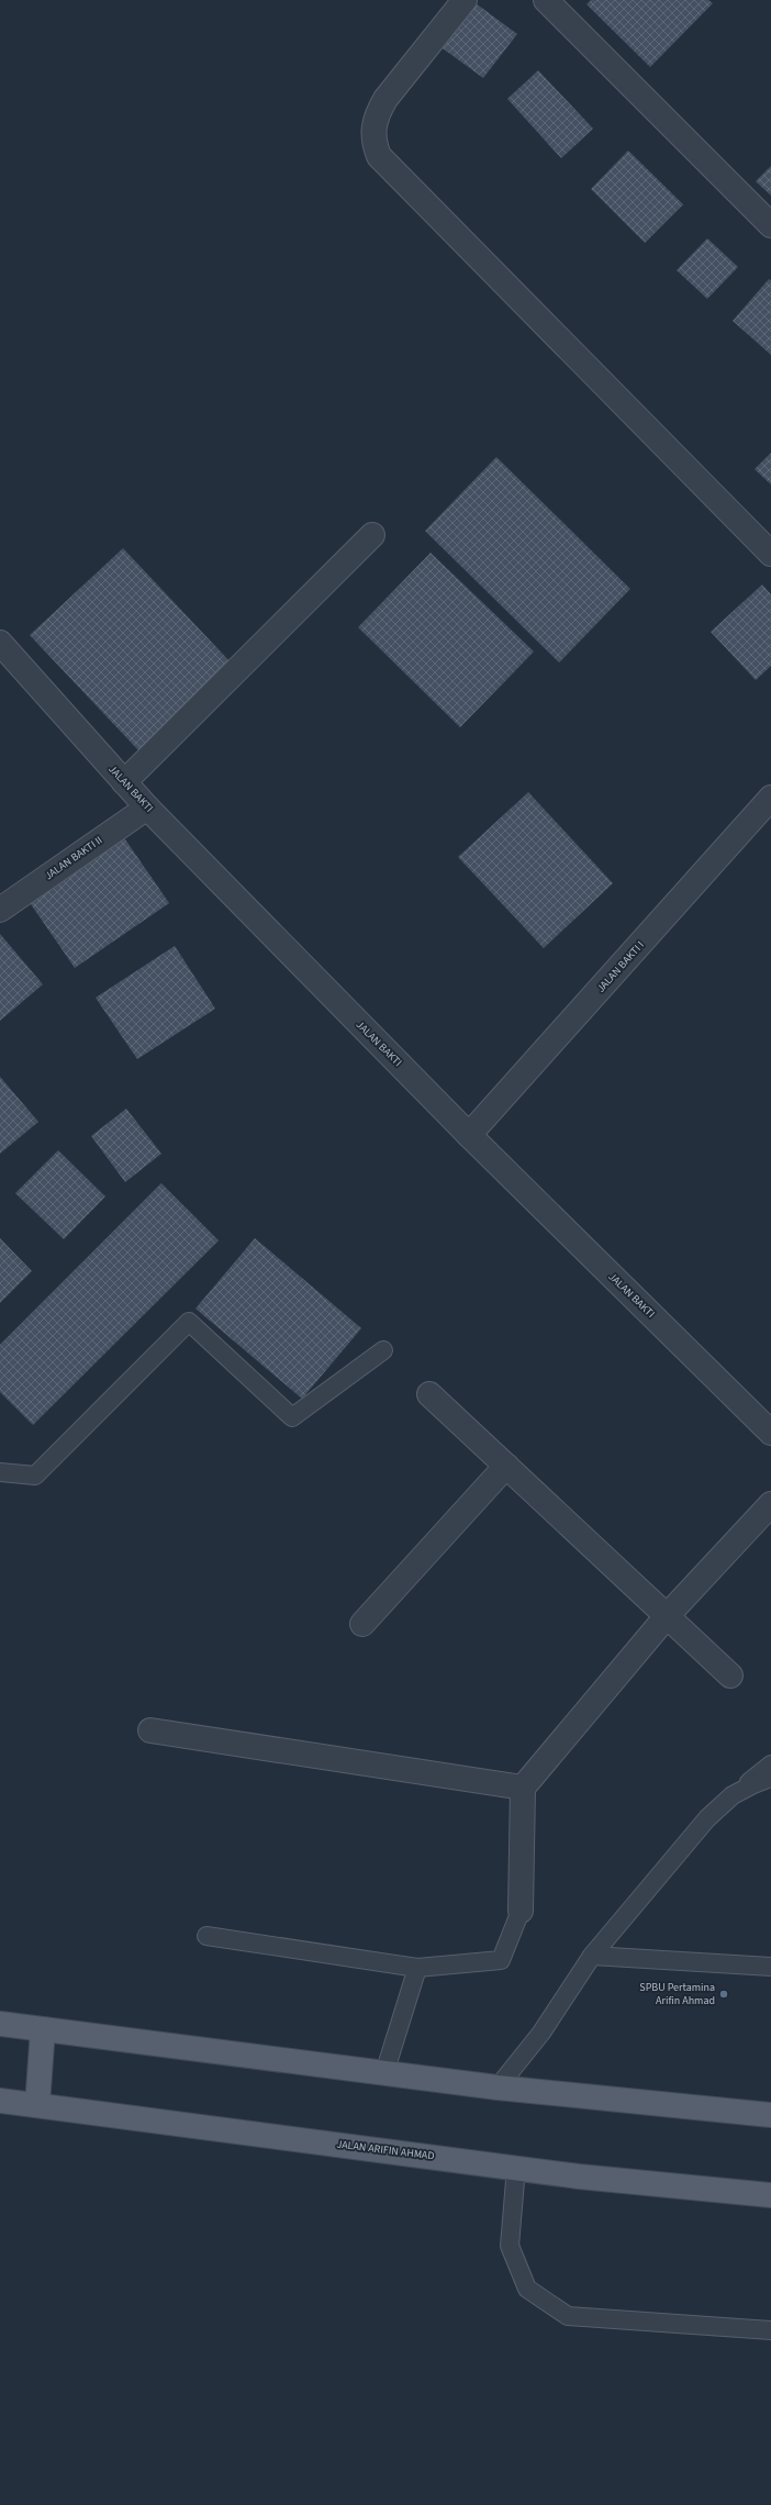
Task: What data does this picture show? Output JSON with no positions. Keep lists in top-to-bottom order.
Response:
{
  "streets": {
    "main road": ["JALAN ARIFIN AHMAD"],
    "street": ["JALAN BAKTI", "JALAN BAKTI II", "JALAN BAKTI I"]
  },
  "crossings": [
    ["JALAN BAKTI", "JALAN BAKTI II"],
    ["JALAN BAKTI", "JALAN BAKTI I"]
  ],
  "places": ["SPBU Pertamina Arifin Ahmad"]
}
